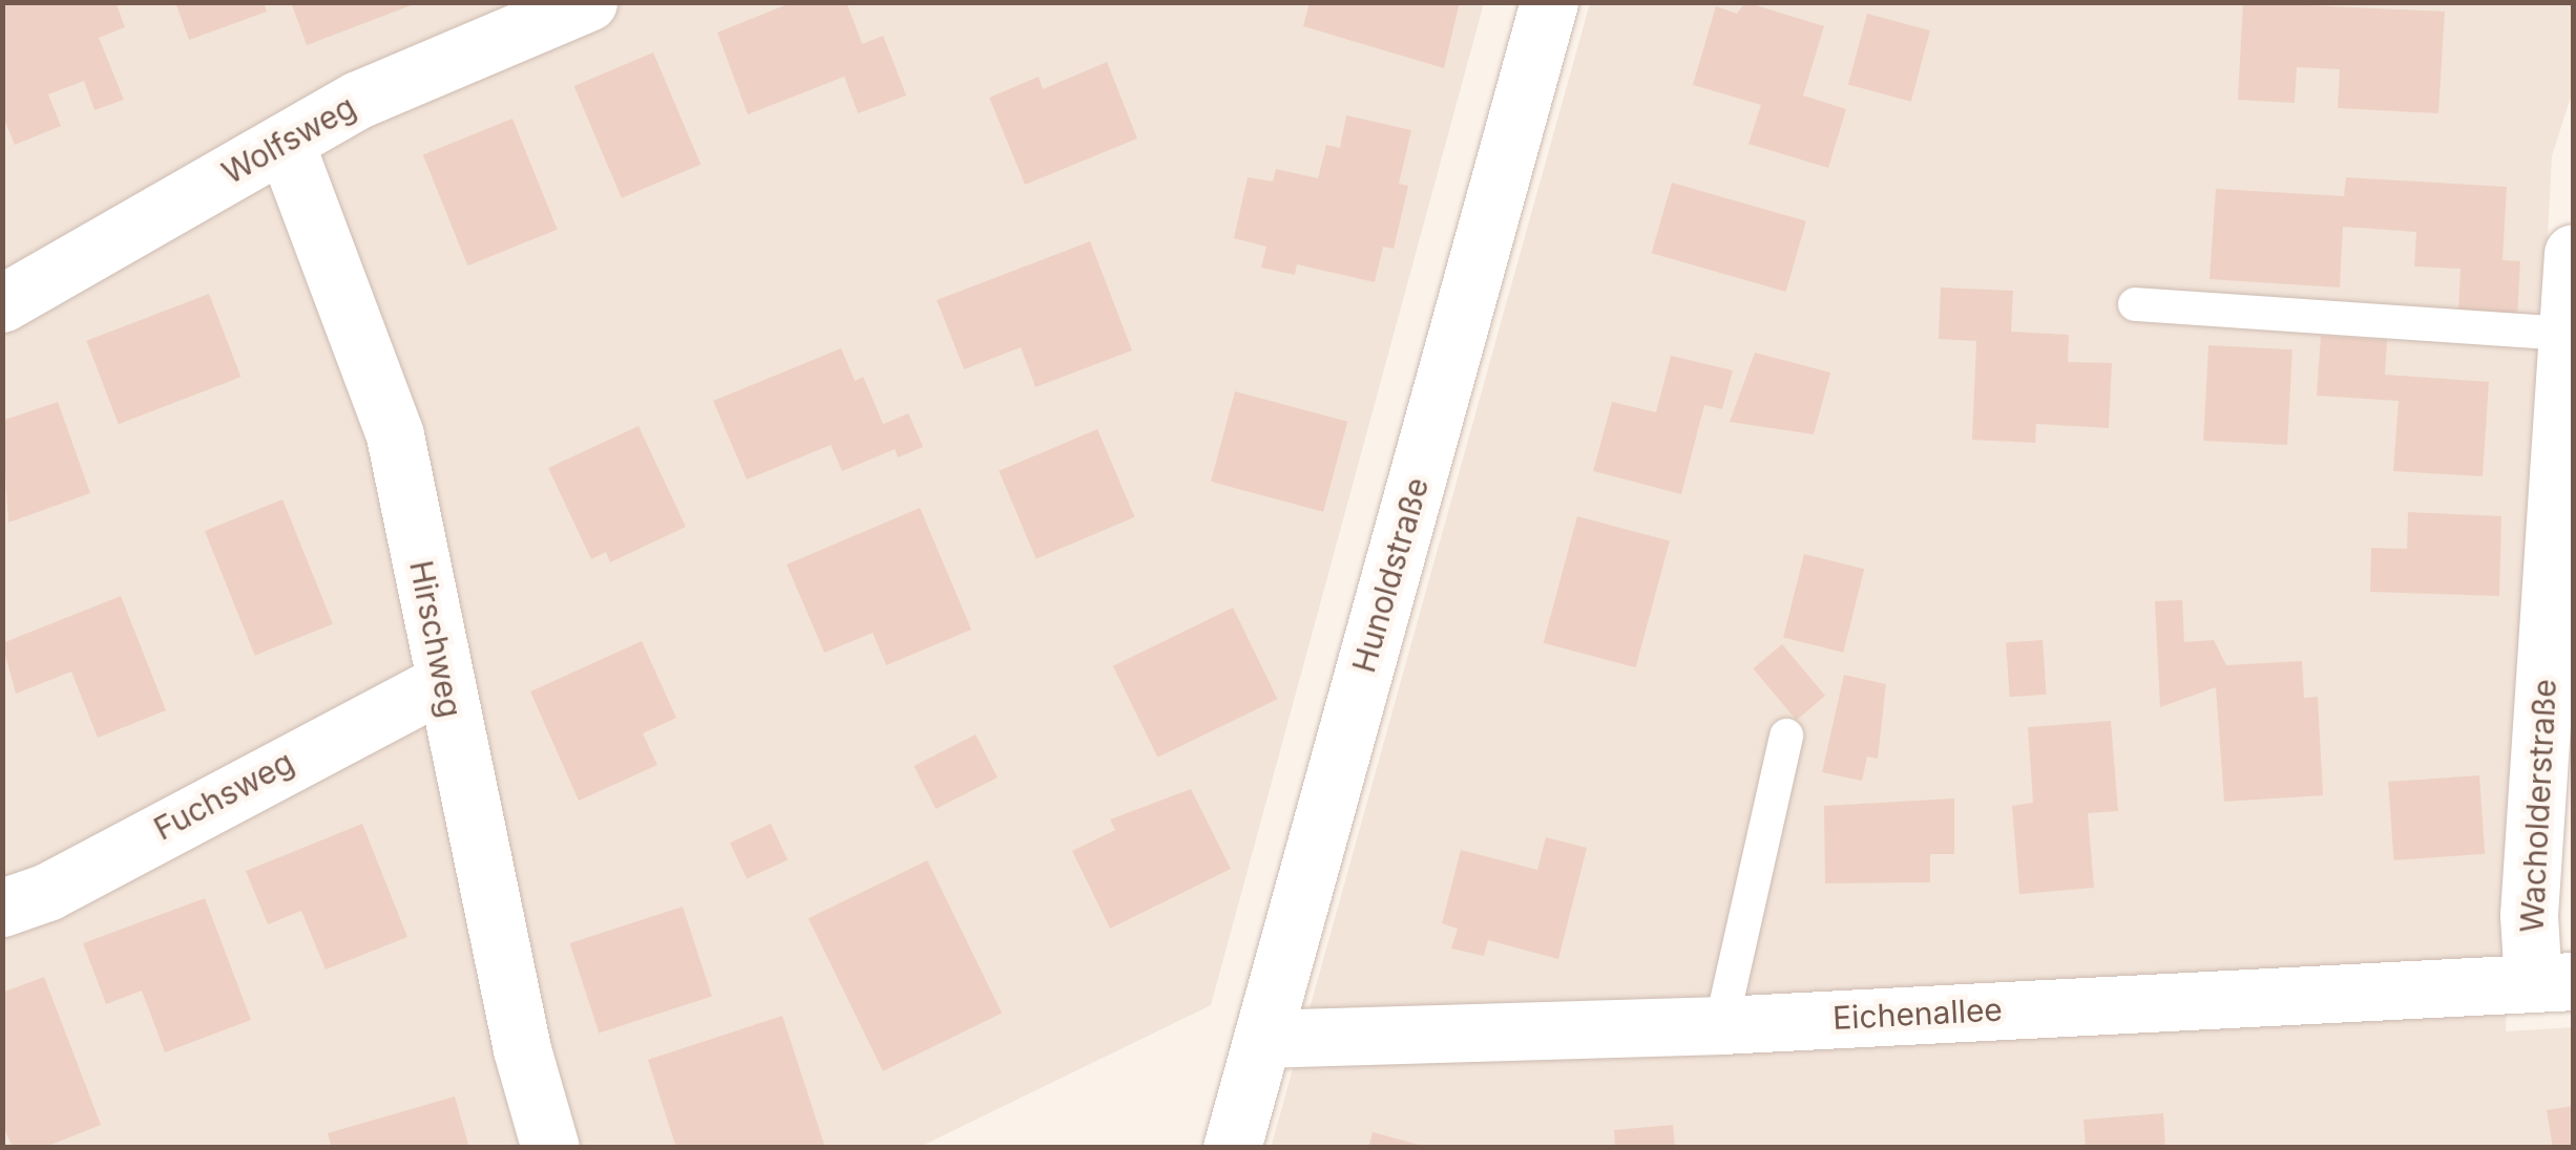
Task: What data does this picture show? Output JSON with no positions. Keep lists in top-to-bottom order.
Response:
{
  "streets": {
    "street": [
      "Wolfsweg",
      "Hunoldstraße",
      "Hirschweg",
      "Fuchsweg",
      "Wacholderstraße",
      "Eichenallee"
    ]
  },
  "crossings": [
    ["Wolfsweg", "Hirschweg"],
    ["Hunoldstraße", "Eichenallee"],
    ["Hirschweg", "Fuchsweg"],
    ["Wacholderstraße", "Eichenallee"]
  ]
}
